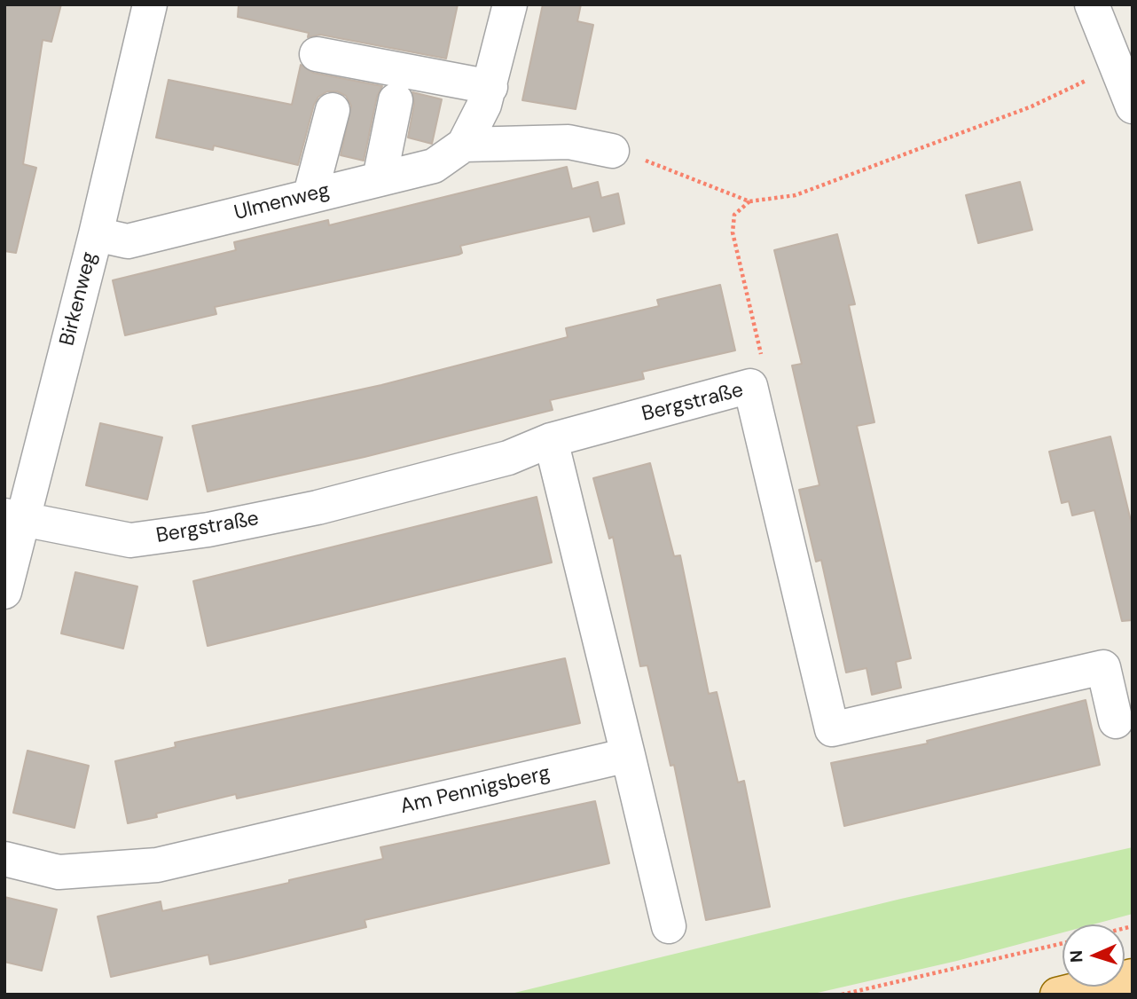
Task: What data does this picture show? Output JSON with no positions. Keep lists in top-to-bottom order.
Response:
{
  "streets": {
    "street": [
      "Ulmenweg",
      "Birkenweg",
      "Bergstraße",
      "Am Pennigsberg"
    ]
  },
  "crossings": [
    ["Ulmenweg", "Birkenweg"],
    ["Birkenweg", "Bergstraße"]
  ],
  "north": "left"
}
